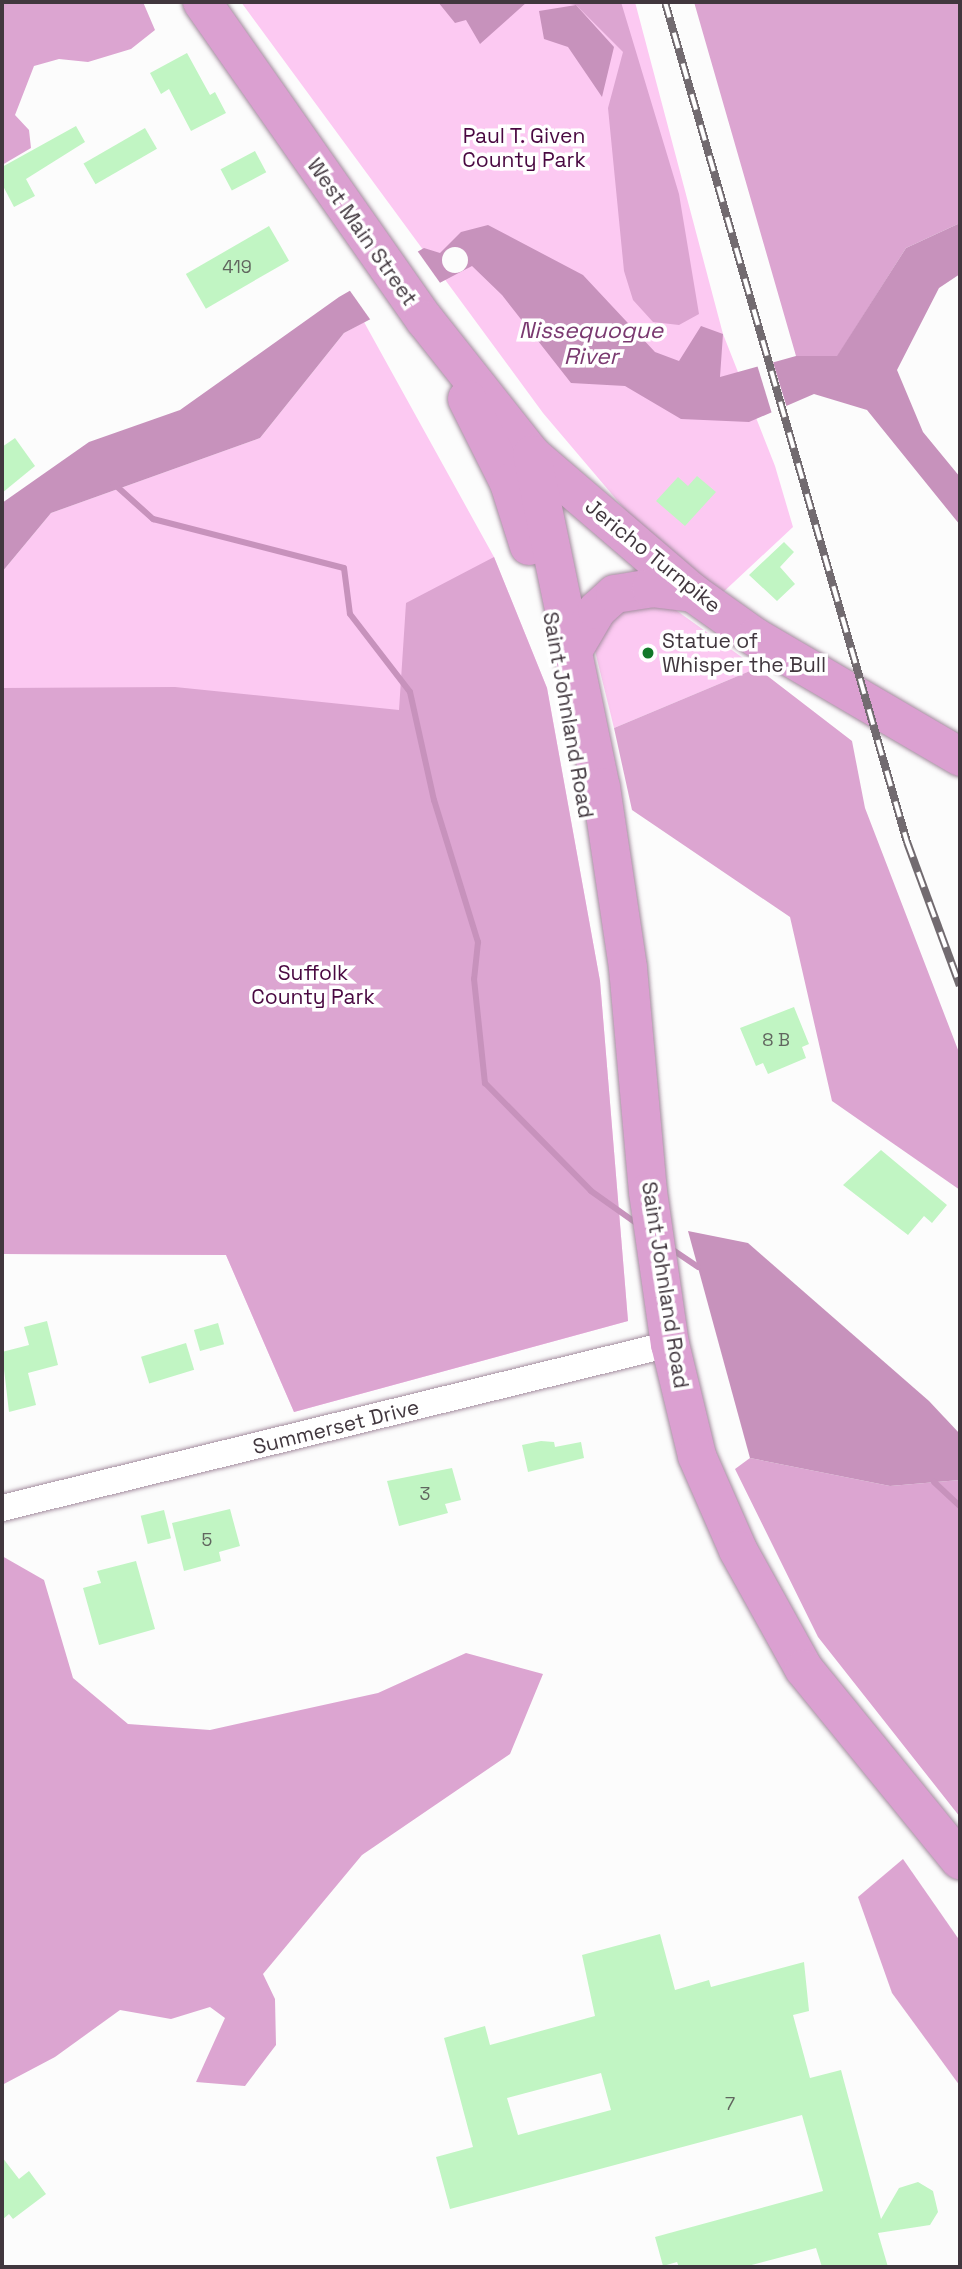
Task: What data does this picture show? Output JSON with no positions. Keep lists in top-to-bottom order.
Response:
{
  "streets": {
    "main road": ["West Main Street", "Jericho Turnpike", "Saint Johnland Road"],
    "street": ["Summerset Drive"]
  },
  "crossings": [
    ["West Main Street", "Jericho Turnpike"],
    ["West Main Street", "Saint Johnland Road"],
    ["Jericho Turnpike", "Saint Johnland Road"],
    ["Saint Johnland Road", "Summerset Drive"]
  ],
  "water": ["Nissequogue River"],
  "parks": ["Paul T. Given County Park", "Suffolk County Park"],
  "places": ["Statue of Whisper the Bull"],
  "house_numbers": [
    "419",
    "8 B",
    "3",
    "5",
    "7"
  ]
}
